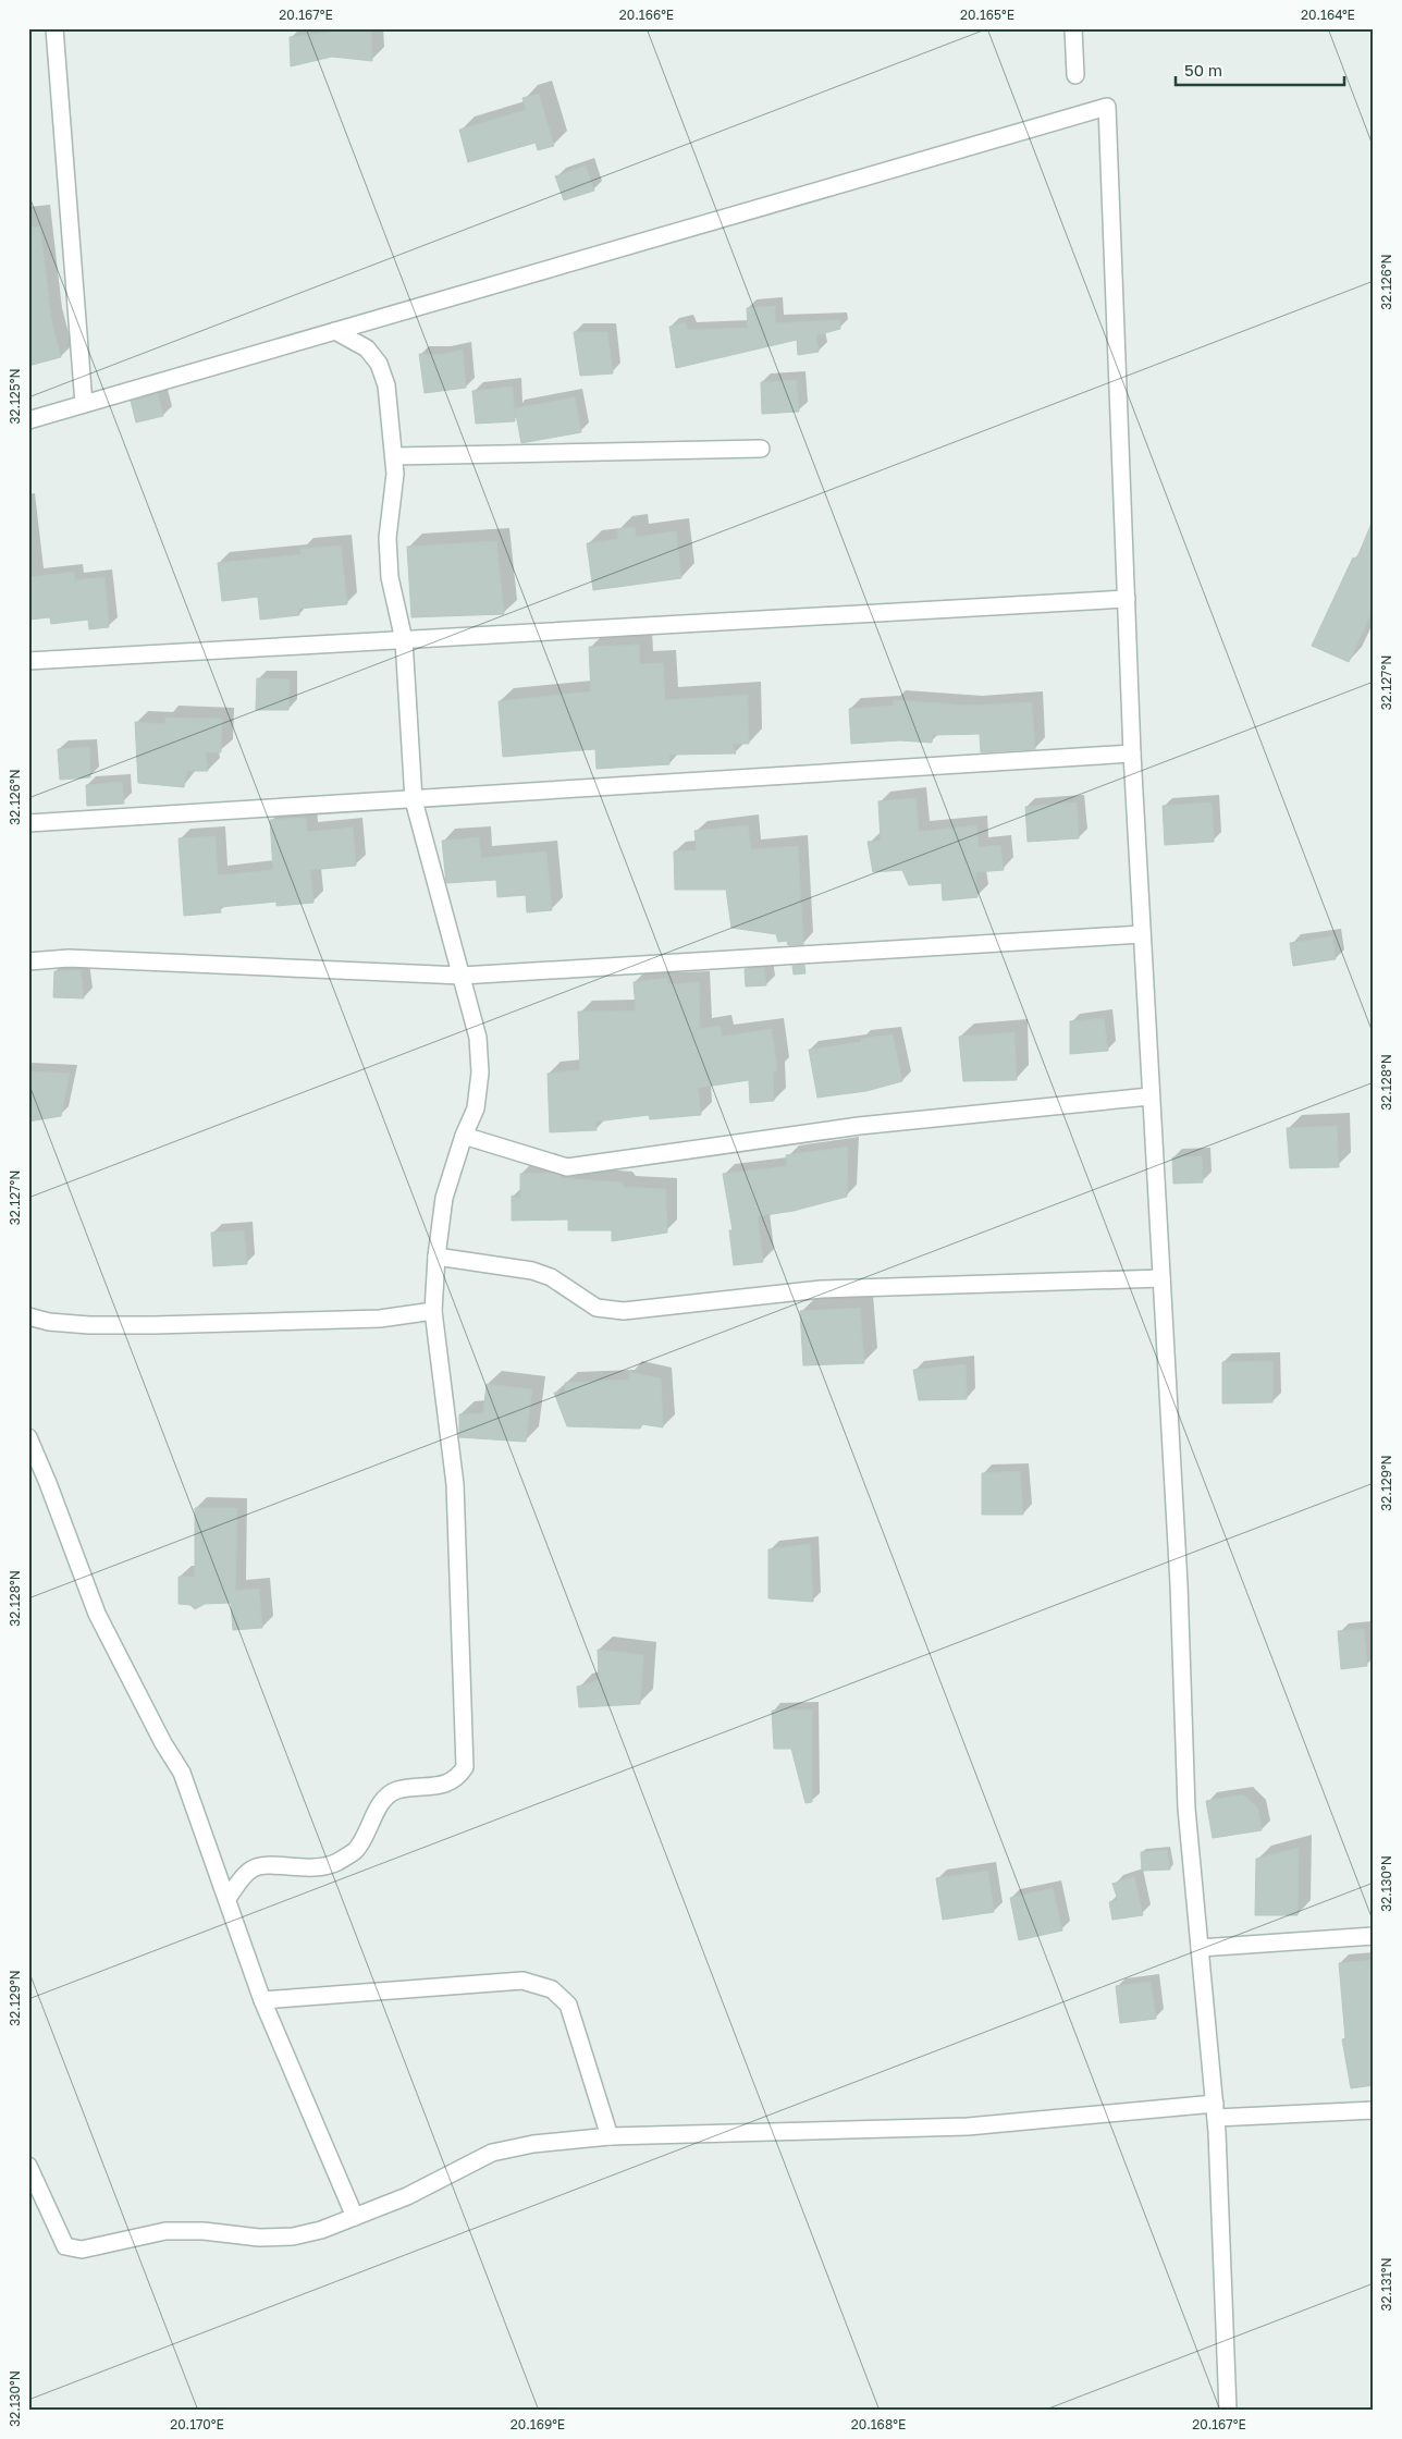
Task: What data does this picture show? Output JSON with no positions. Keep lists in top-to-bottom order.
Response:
{
  "scale_bar": "50 m",
  "coordinates": [
    "20.167°E",
    "20.166°E",
    "20.165°E",
    "20.164°E",
    "32.126°N",
    "32.125°N",
    "32.127°N",
    "32.128°N",
    "32.129°N",
    "32.130°N",
    "32.131°N",
    "20.170°E",
    "20.169°E",
    "20.168°E"
  ]
}
